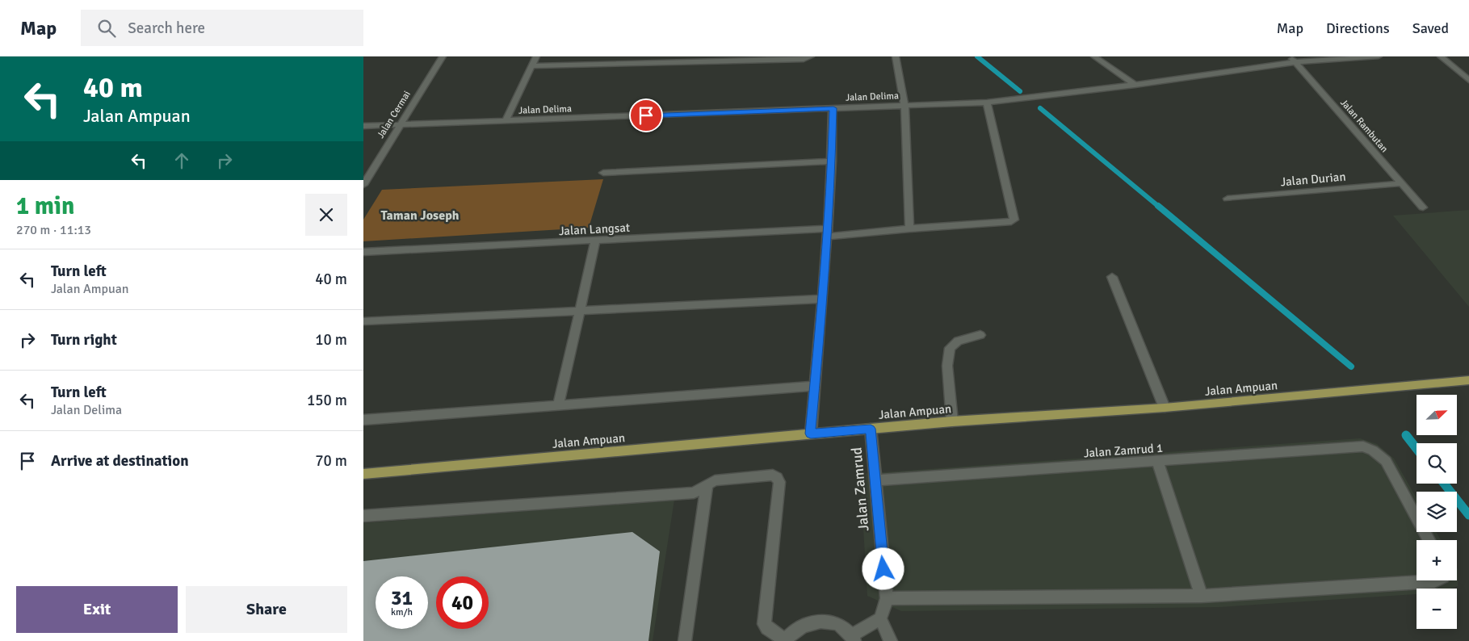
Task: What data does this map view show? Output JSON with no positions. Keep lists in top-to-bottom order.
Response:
{
  "streets": {
    "main road": ["Jalan Ampuan"],
    "street": [
      "Jalan Delima",
      "Jalan Cermai",
      "Jalan Rambutan",
      "Jalan Durian",
      "Jalan Langsat",
      "Jalan Zamrud 1",
      "Jalan Zamrud"
    ]
  },
  "crossings": [
    ["Jalan Delima", "Jalan Cermai"],
    ["Jalan Delima", "Jalan Rambutan"],
    ["Jalan Delima", "Jalan Langsat"],
    ["Jalan Rambutan", "Jalan Durian"],
    ["Jalan Ampuan", "Jalan Zamrud"],
    ["Jalan Zamrud 1", "Jalan Zamrud"]
  ],
  "districts": ["Taman Joseph"],
  "north": "top right",
  "page": {
    "header": "Map",
    "search": "Search here",
    "nav": ["Map", "Directions", "Saved"],
    "turn": ["40 m", "Jalan Ampuan"],
    "heading": ["1 min", "270 m · 11:13"],
    "list": [
      {
        "name": "Turn left",
        "note": "Jalan Ampuan",
        "value": "40 m"
      },
      {
        "name": "Turn right",
        "value": "10 m"
      },
      {
        "name": "Turn left",
        "note": "Jalan Delima",
        "value": "150 m"
      },
      {
        "name": "Arrive at destination",
        "value": "70 m"
      }
    ],
    "map_buttons": ["+", "−"],
    "speed": "31 km/h",
    "limit": "40",
    "buttons": ["Exit", "Share"]
  }
}
